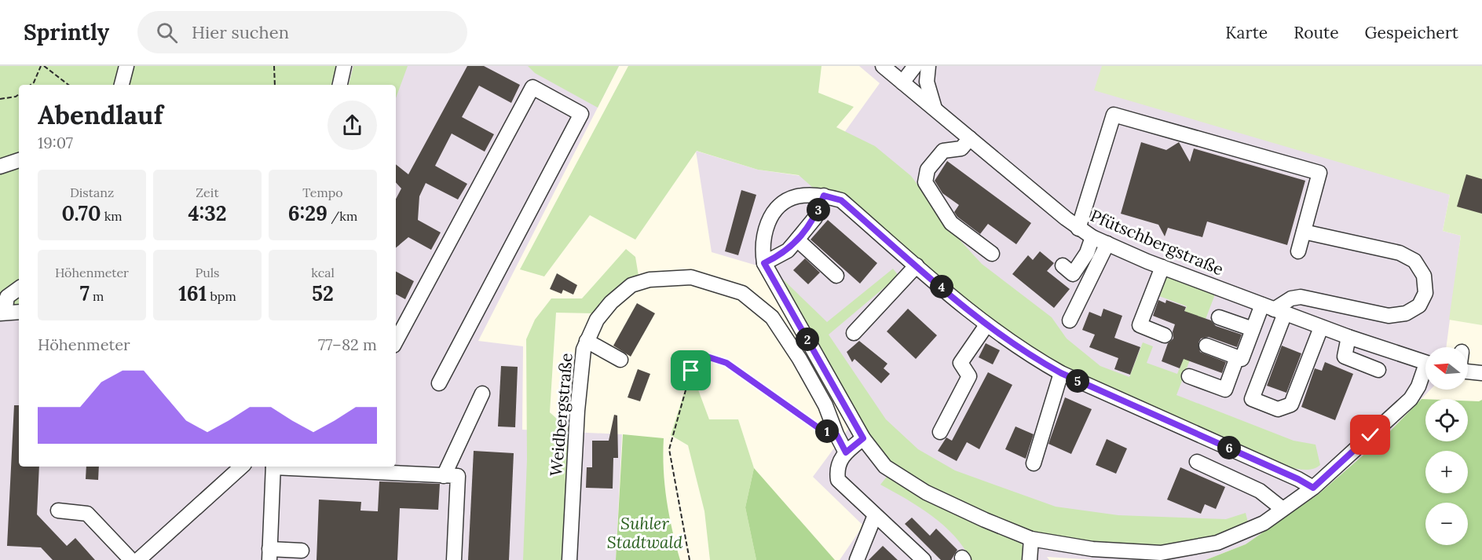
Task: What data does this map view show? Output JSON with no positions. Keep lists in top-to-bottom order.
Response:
{
  "streets": {
    "street": ["Pfütschbergstraße", "Weidbergstraße"]
  },
  "parks": ["Suhler Stadtwald"],
  "north": "left",
  "page": {
    "header": "Sprintly",
    "search": "Hier suchen",
    "nav": ["Karte", "Route", "Gespeichert"],
    "heading": ["Abendlauf", "19:07"],
    "stats": [
      ["Distanz", "0.70 km"],
      ["Zeit", "4:32"],
      ["Tempo", "6:29 /km"],
      ["Höhenmeter", "7 m"],
      ["Puls", "161 bpm"],
      ["kcal", "52"]
    ],
    "pins": [
      "3",
      "4",
      "2",
      "5",
      "1",
      "6"
    ],
    "chart": ["Höhenmeter", "77–82 m"],
    "map_buttons": ["+", "−"]
  }
}
